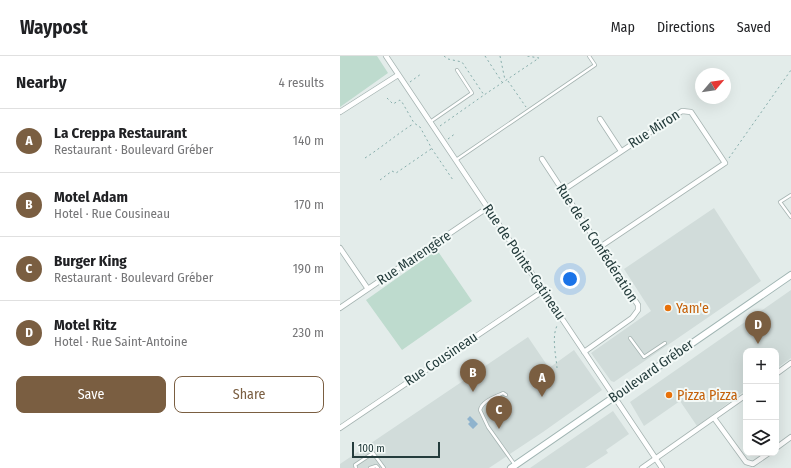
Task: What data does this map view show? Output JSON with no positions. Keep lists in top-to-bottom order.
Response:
{
  "streets": {
    "main road": ["Boulevard Gréber"],
    "street": [
      "Rue Miron",
      "Rue de la Confédération",
      "Rue Marengère",
      "Rue de Pointe-Gatineau",
      "Rue Cousineau"
    ]
  },
  "crossings": [
    ["Rue Miron", "Rue de la Confédération"],
    ["Rue de la Confédération", "Rue de Pointe-Gatineau"],
    ["Rue Marengère", "Rue de Pointe-Gatineau"],
    ["Rue de Pointe-Gatineau", "Rue Cousineau"],
    ["Rue de Pointe-Gatineau", "Boulevard Gréber"]
  ],
  "places": ["Yam'e", "Pizza Pizza"],
  "scale_bar": "100 m",
  "north": "top right",
  "page": {
    "header": "Waypost",
    "nav": ["Map", "Directions", "Saved"],
    "heading": ["Nearby", "4 results"],
    "list": [
      {
        "mark": "A",
        "name": "La Creppa Restaurant",
        "note": "Restaurant · Boulevard Gréber",
        "value": "140 m"
      },
      {
        "mark": "B",
        "name": "Motel Adam",
        "note": "Hotel · Rue Cousineau",
        "value": "170 m"
      },
      {
        "mark": "C",
        "name": "Burger King",
        "note": "Restaurant · Boulevard Gréber",
        "value": "190 m"
      },
      {
        "mark": "D",
        "name": "Motel Ritz",
        "note": "Hotel · Rue Saint-Antoine",
        "value": "230 m"
      }
    ],
    "pins": [
      "D",
      "B",
      "A",
      "C"
    ],
    "map_buttons": ["+", "−"],
    "buttons": ["Save", "Share"],
    "scale": "100 m"
  }
}
